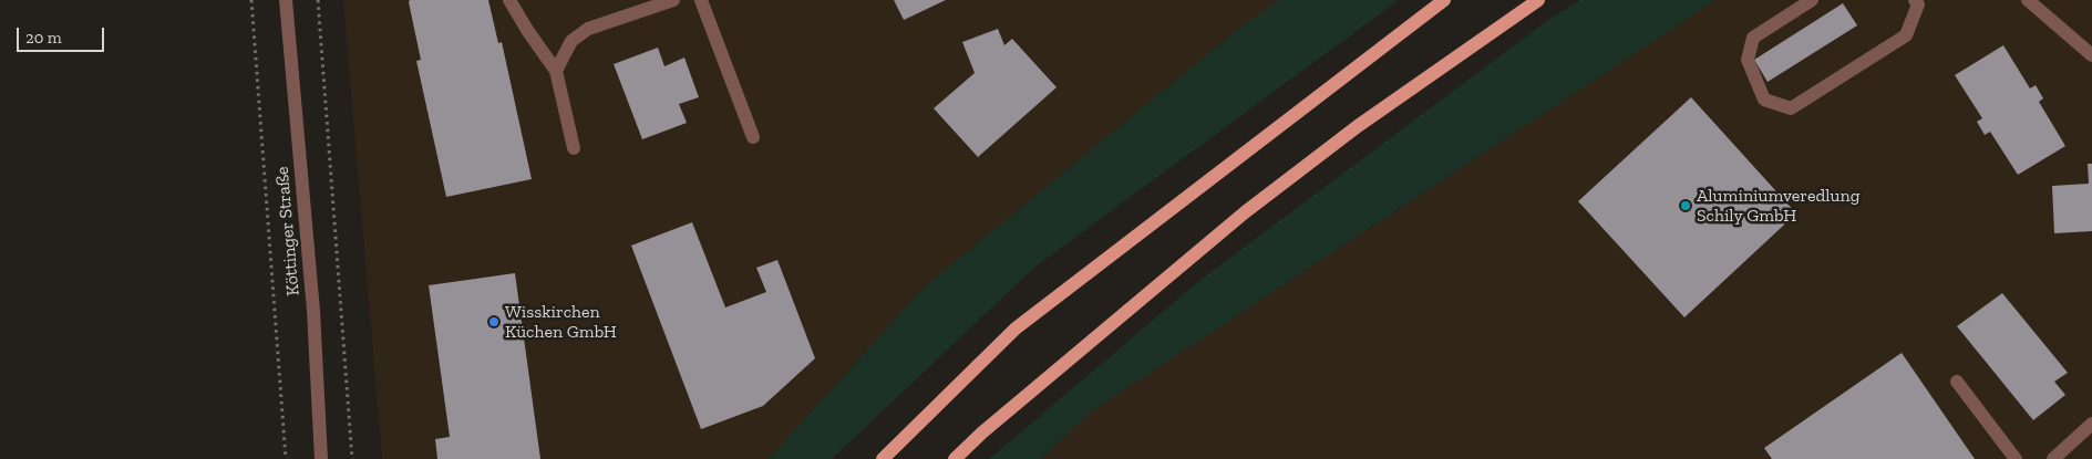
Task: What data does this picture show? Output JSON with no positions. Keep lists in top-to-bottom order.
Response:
{
  "streets": {
    "street": ["Köttinger Straße"]
  },
  "places": ["Aluminiumveredlung Schily GmbH", "Wisskirchen Küchen GmbH"],
  "scale_bar": "20 m"
}
